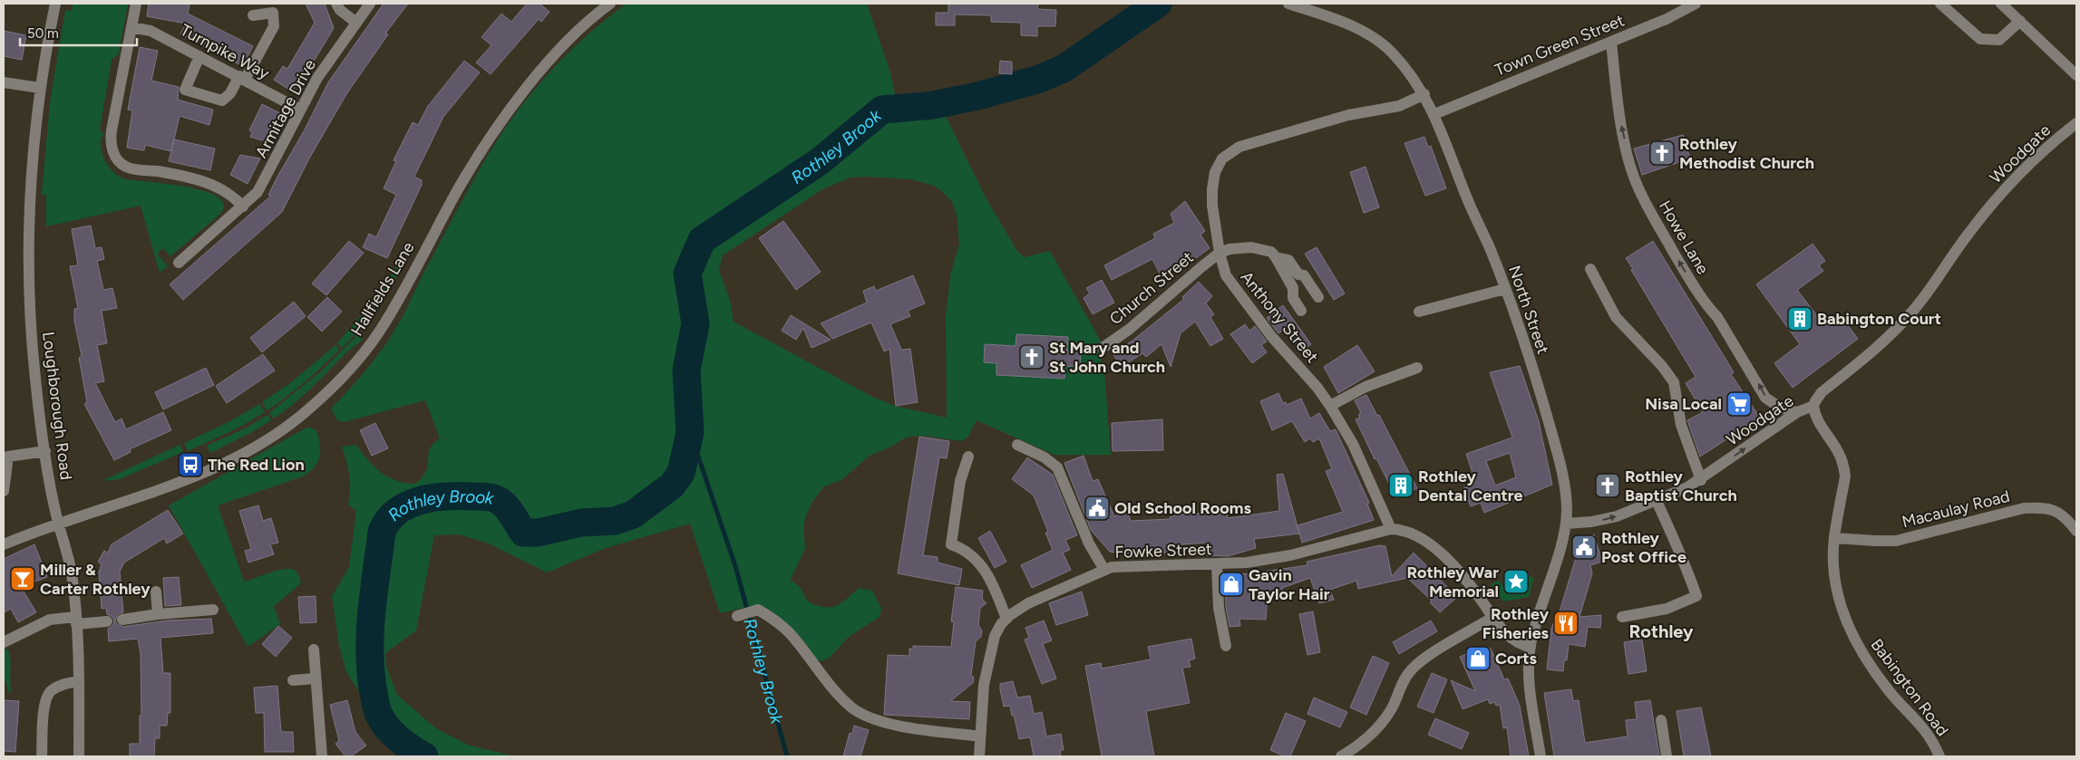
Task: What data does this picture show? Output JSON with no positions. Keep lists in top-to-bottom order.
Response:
{
  "streets": {
    "street": [
      "Town Green Street",
      "Turnpike Way",
      "Armitage Drive",
      "Woodgate",
      "Howe Lane",
      "Church Street",
      "Hallfields Lane",
      "North Street",
      "Anthony Street",
      "Loughborough Road",
      "Macaulay Road",
      "Fowke Street",
      "Babington Road"
    ]
  },
  "crossings": [
    ["Town Green Street", "Howe Lane"],
    ["Town Green Street", "North Street"],
    ["Turnpike Way", "Armitage Drive"],
    ["Woodgate", "Howe Lane"],
    ["Woodgate", "North Street"],
    ["Woodgate", "Babington Road"],
    ["Church Street", "Anthony Street"],
    ["Hallfields Lane", "Loughborough Road"],
    ["Anthony Street", "Fowke Street"],
    ["Macaulay Road", "Babington Road"]
  ],
  "districts": ["Rothley"],
  "water": ["Rothley Brook"],
  "places": {
    "church": ["Rothley Methodist Church", "St Mary and St John Church", "Rothley Baptist Church"],
    "building": ["Babington Court", "Rothley Dental Centre"],
    "supermarket": ["Nisa Local"],
    "bus stop": ["The Red Lion"],
    "public building": ["Old School Rooms", "Rothley Post Office"],
    "bar": ["Miller & Carter Rothley"],
    "place": ["Rothley War Memorial"],
    "shop": ["Gavin Taylor Hair", "Corts"],
    "restaurant": ["Rothley Fisheries"]
  },
  "scale_bar": "50 m"
}
